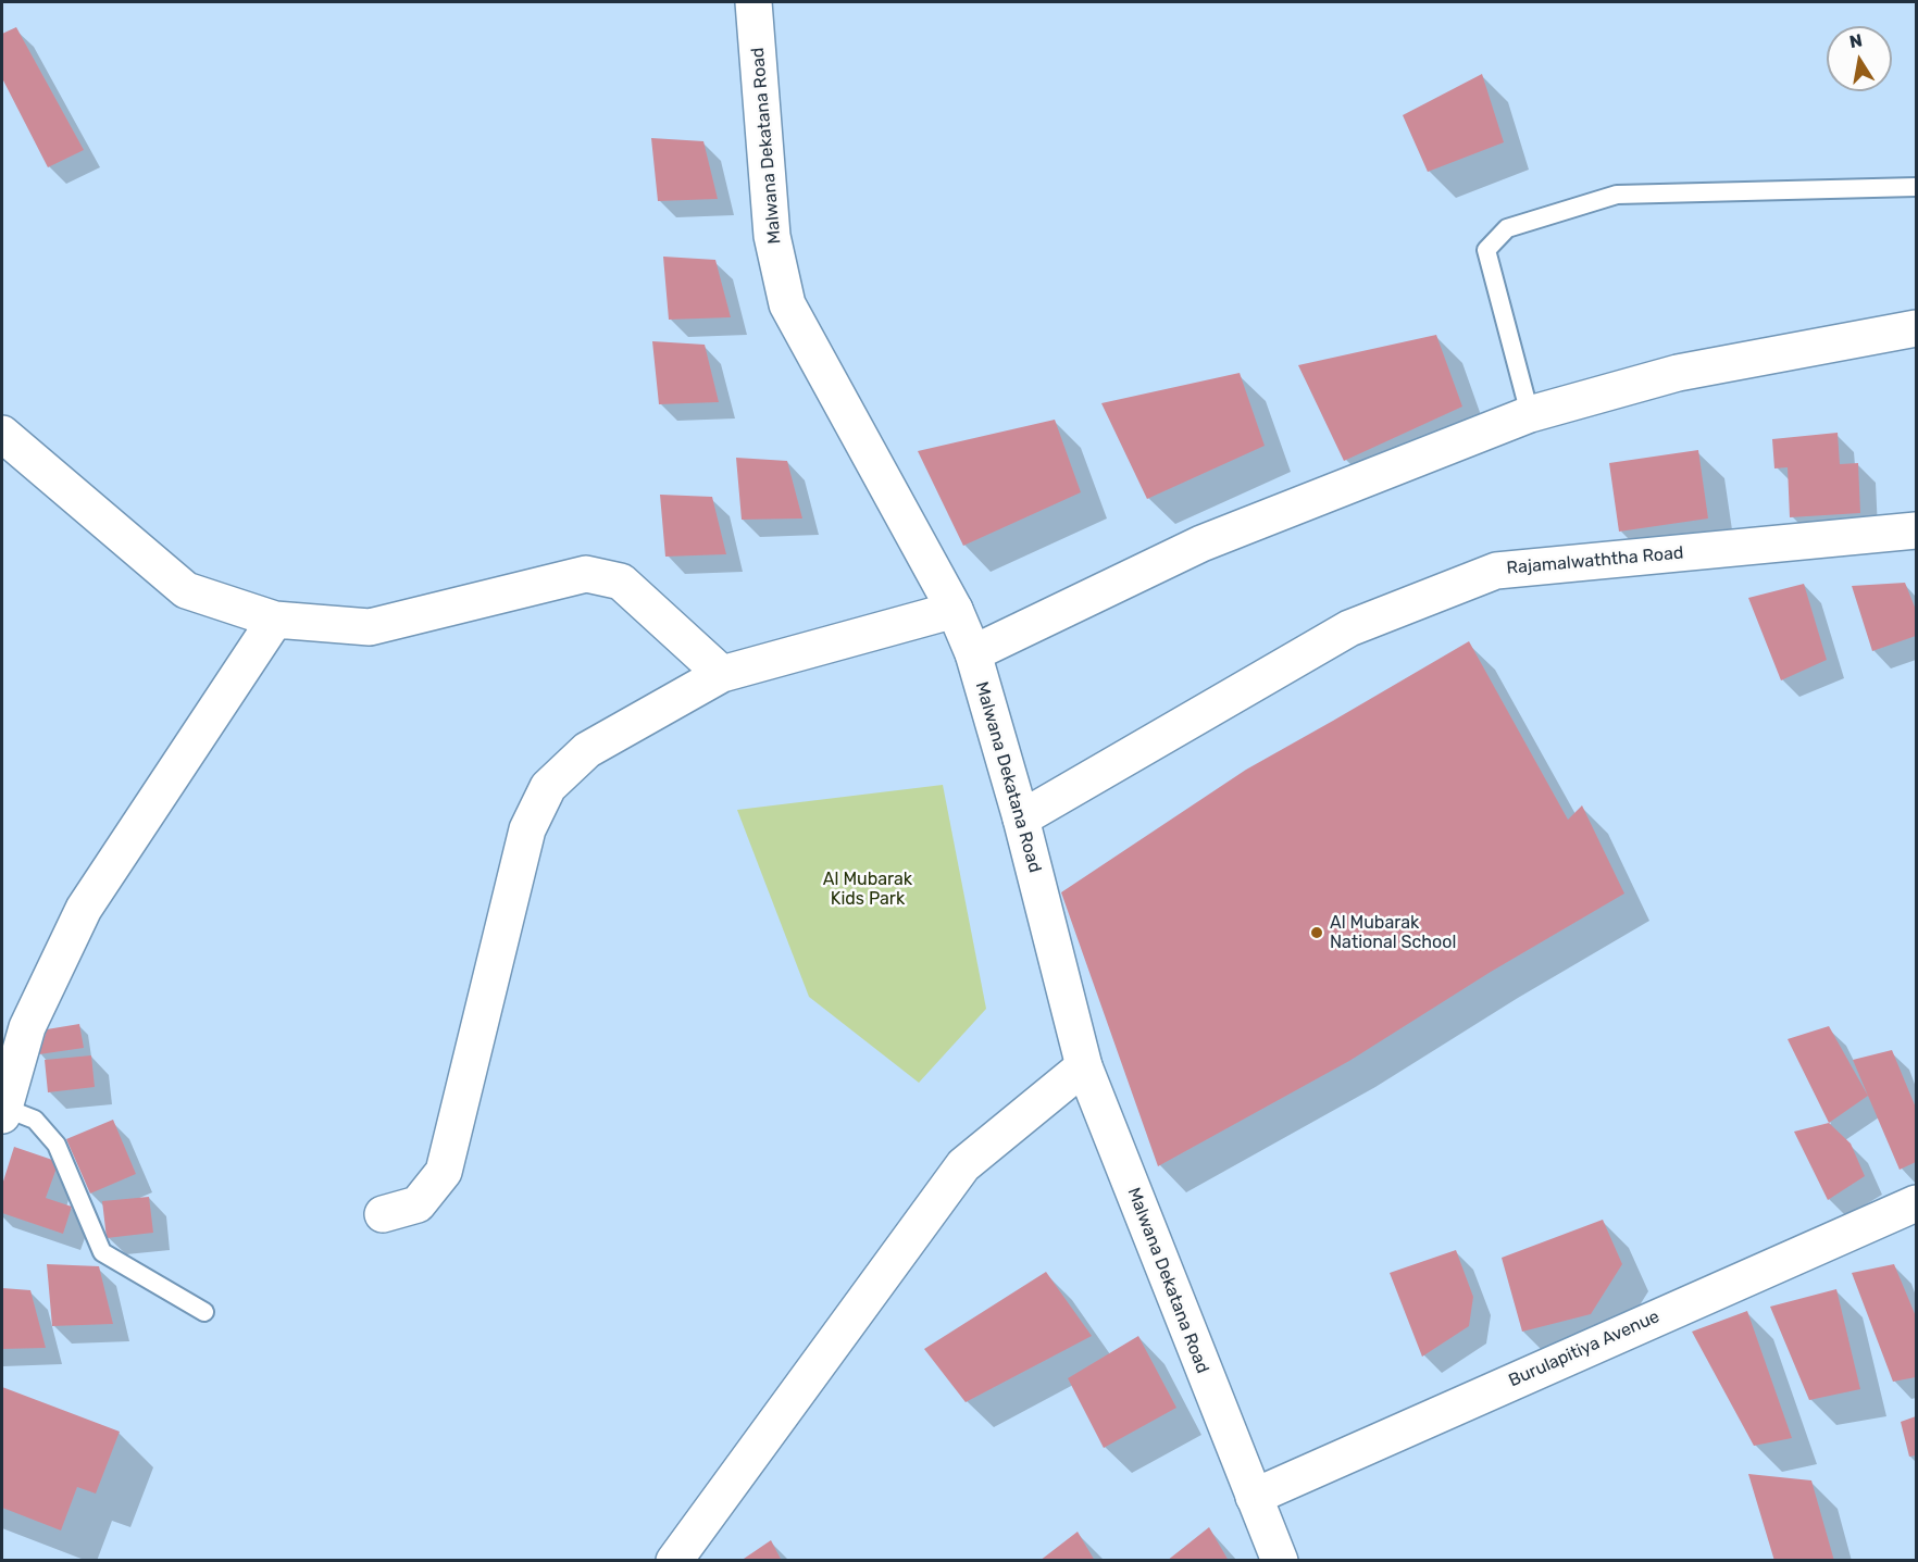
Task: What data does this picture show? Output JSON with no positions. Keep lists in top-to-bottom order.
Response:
{
  "streets": {
    "street": ["Malwana Dekatana Road", "Rajamalwaththa Road", "Burulapitiya Avenue"]
  },
  "crossings": [
    ["Malwana Dekatana Road", "Rajamalwaththa Road"],
    ["Malwana Dekatana Road", "Burulapitiya Avenue"]
  ],
  "parks": ["Al Mubarak Kids Park"],
  "places": ["Al Mubarak National School"],
  "north": "top"
}
